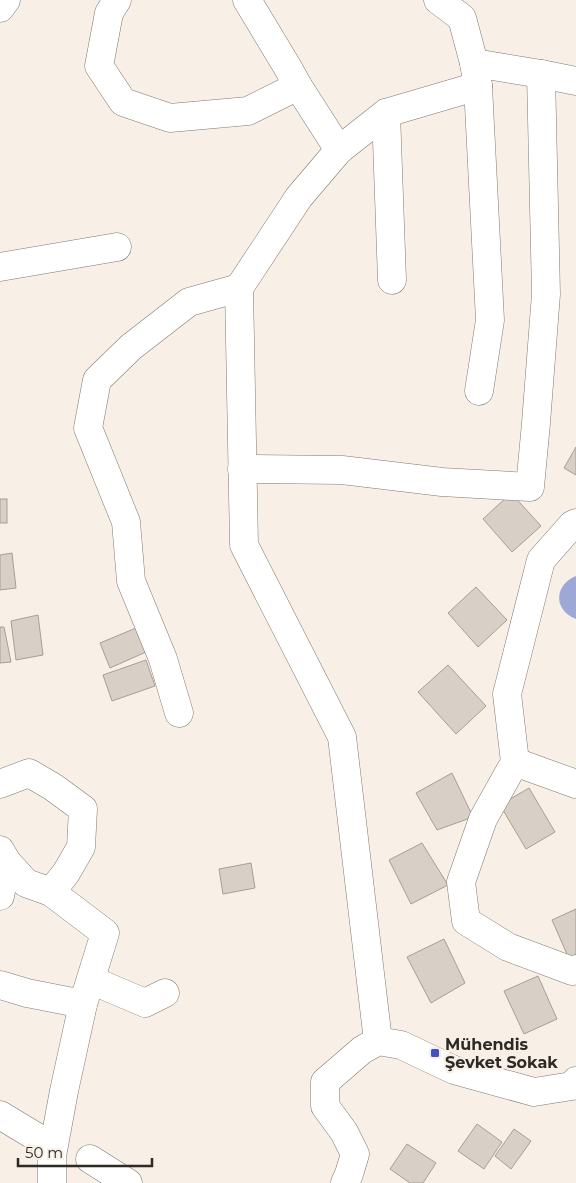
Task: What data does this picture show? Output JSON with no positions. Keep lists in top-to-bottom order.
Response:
{
  "places": {
    "transit": ["Mühendis Şevket Sokak"]
  },
  "scale_bar": "50 m"
}
